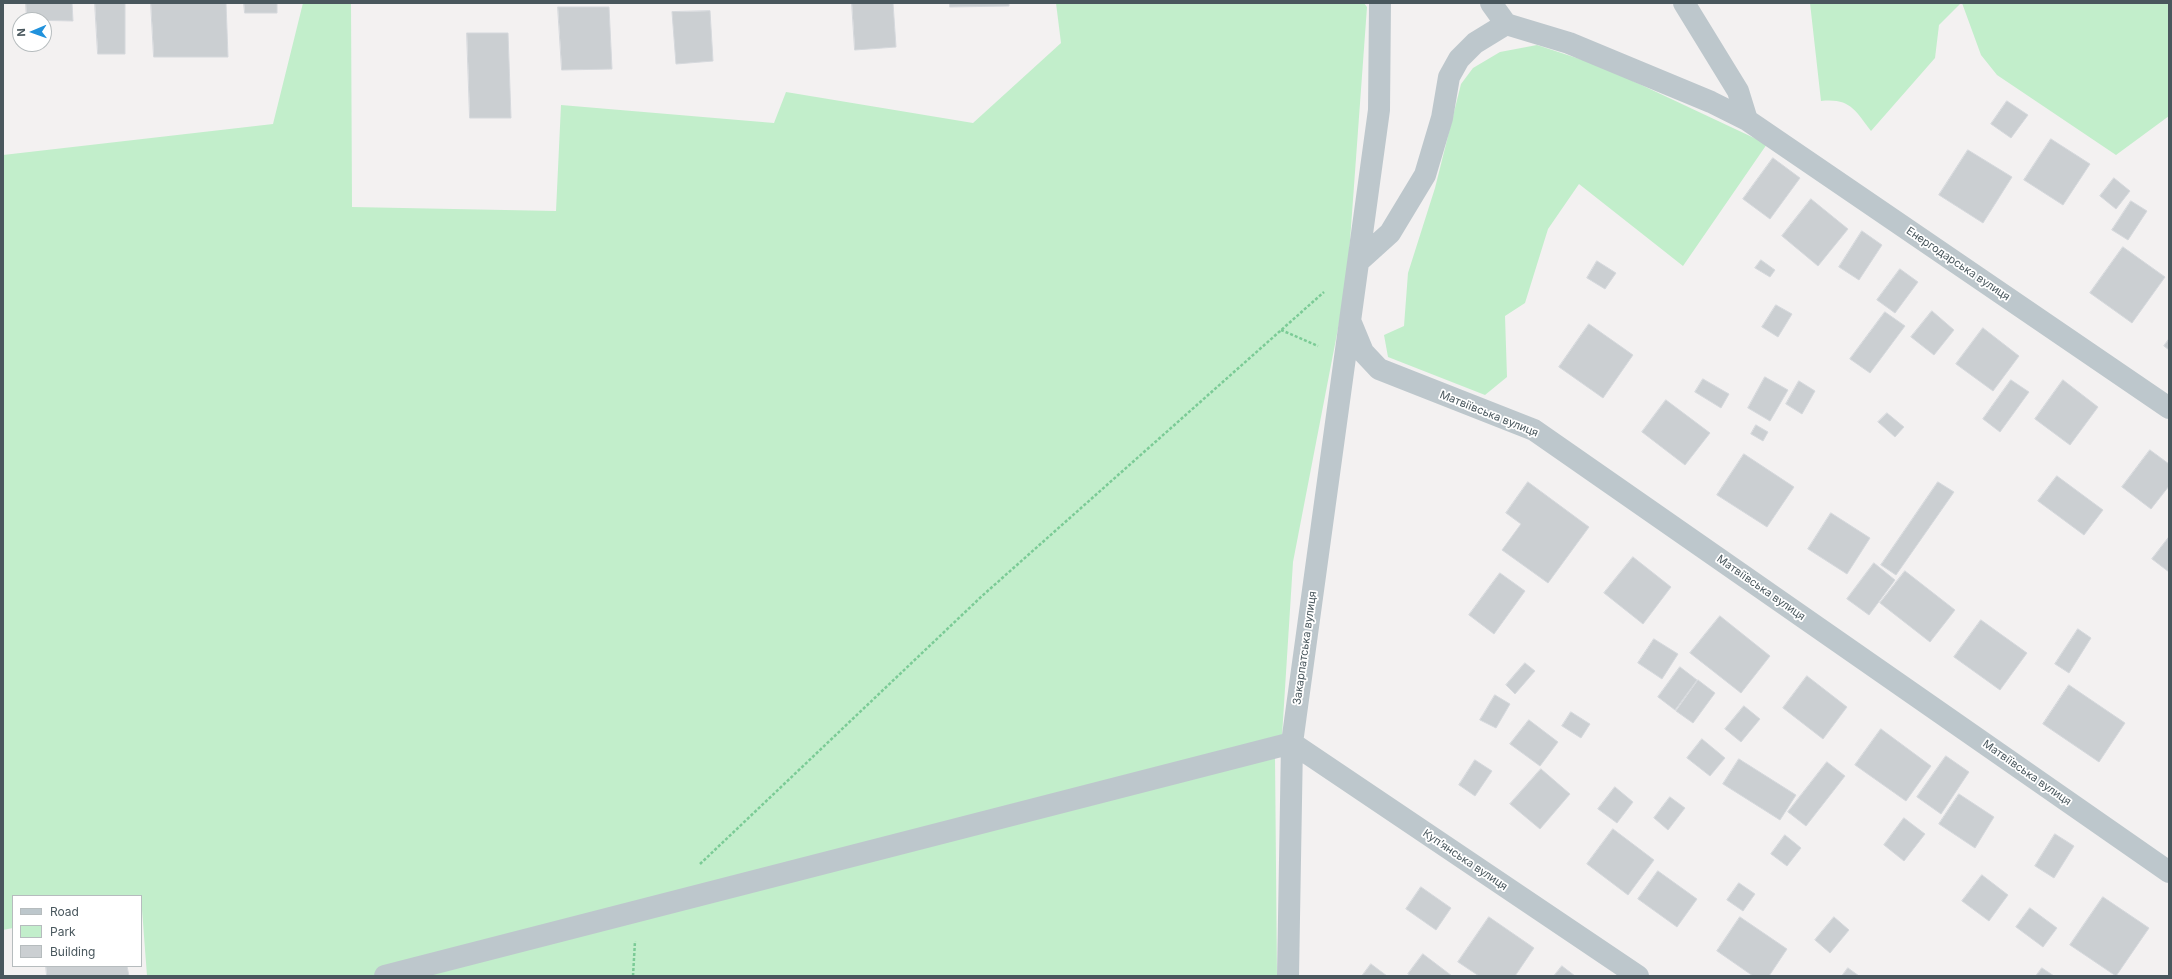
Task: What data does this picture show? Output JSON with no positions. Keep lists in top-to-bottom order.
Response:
{
  "streets": {
    "street": [
      "Енергодарська вулиця",
      "Матвіївська вулиця",
      "Закарпатська вулиця",
      "Купʼянська вулиця"
    ]
  },
  "crossings": [
    ["Матвіївська вулиця", "Закарпатська вулиця"],
    ["Закарпатська вулиця", "Купʼянська вулиця"]
  ],
  "legend": ["Road", "Park", "Building"],
  "north": "left"
}
